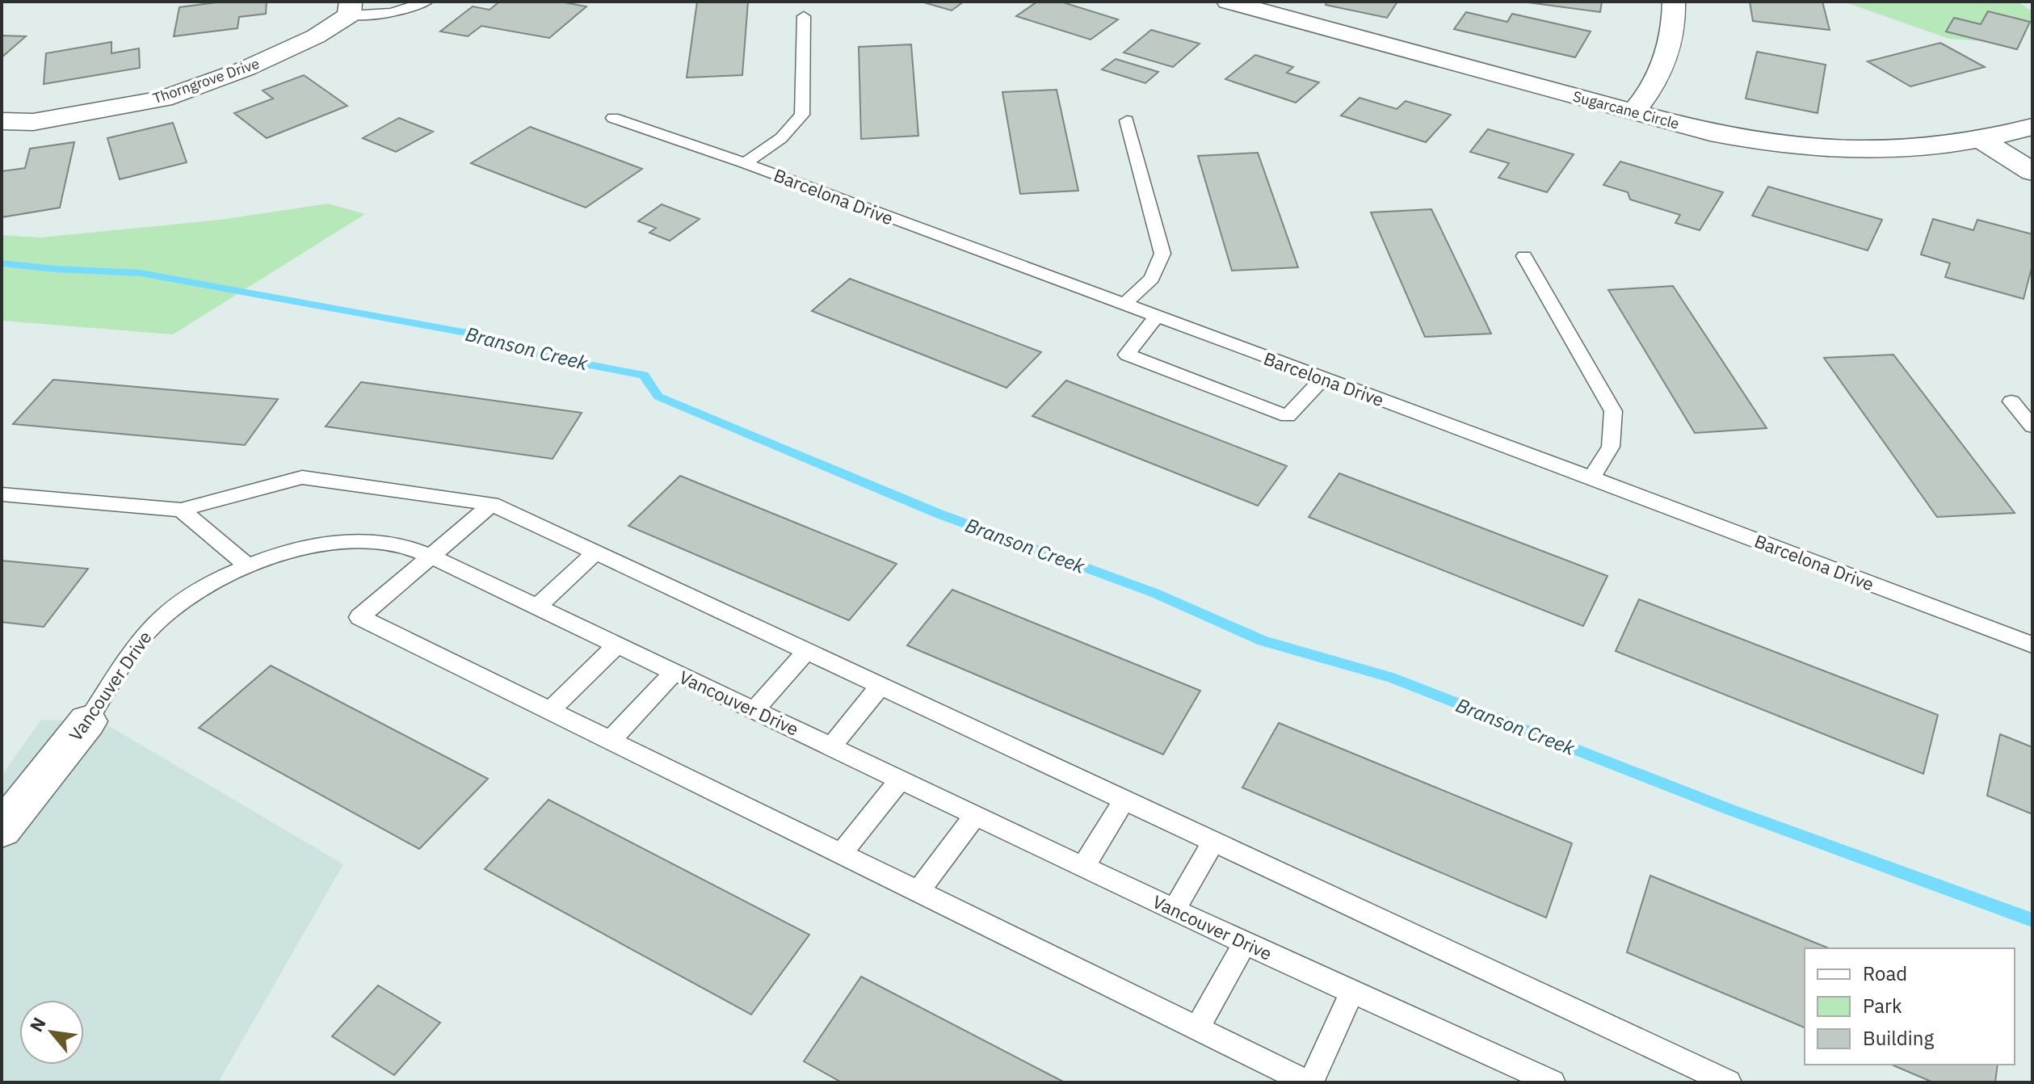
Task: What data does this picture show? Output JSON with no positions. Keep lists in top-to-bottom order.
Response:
{
  "streets": {
    "street": ["Thorngrove Drive", "Sugarcane Circle", "Vancouver Drive"],
    "lane": ["Barcelona Drive"]
  },
  "water": ["Branson Creek"],
  "legend": ["Road", "Park", "Building"],
  "north": "top left"
}
